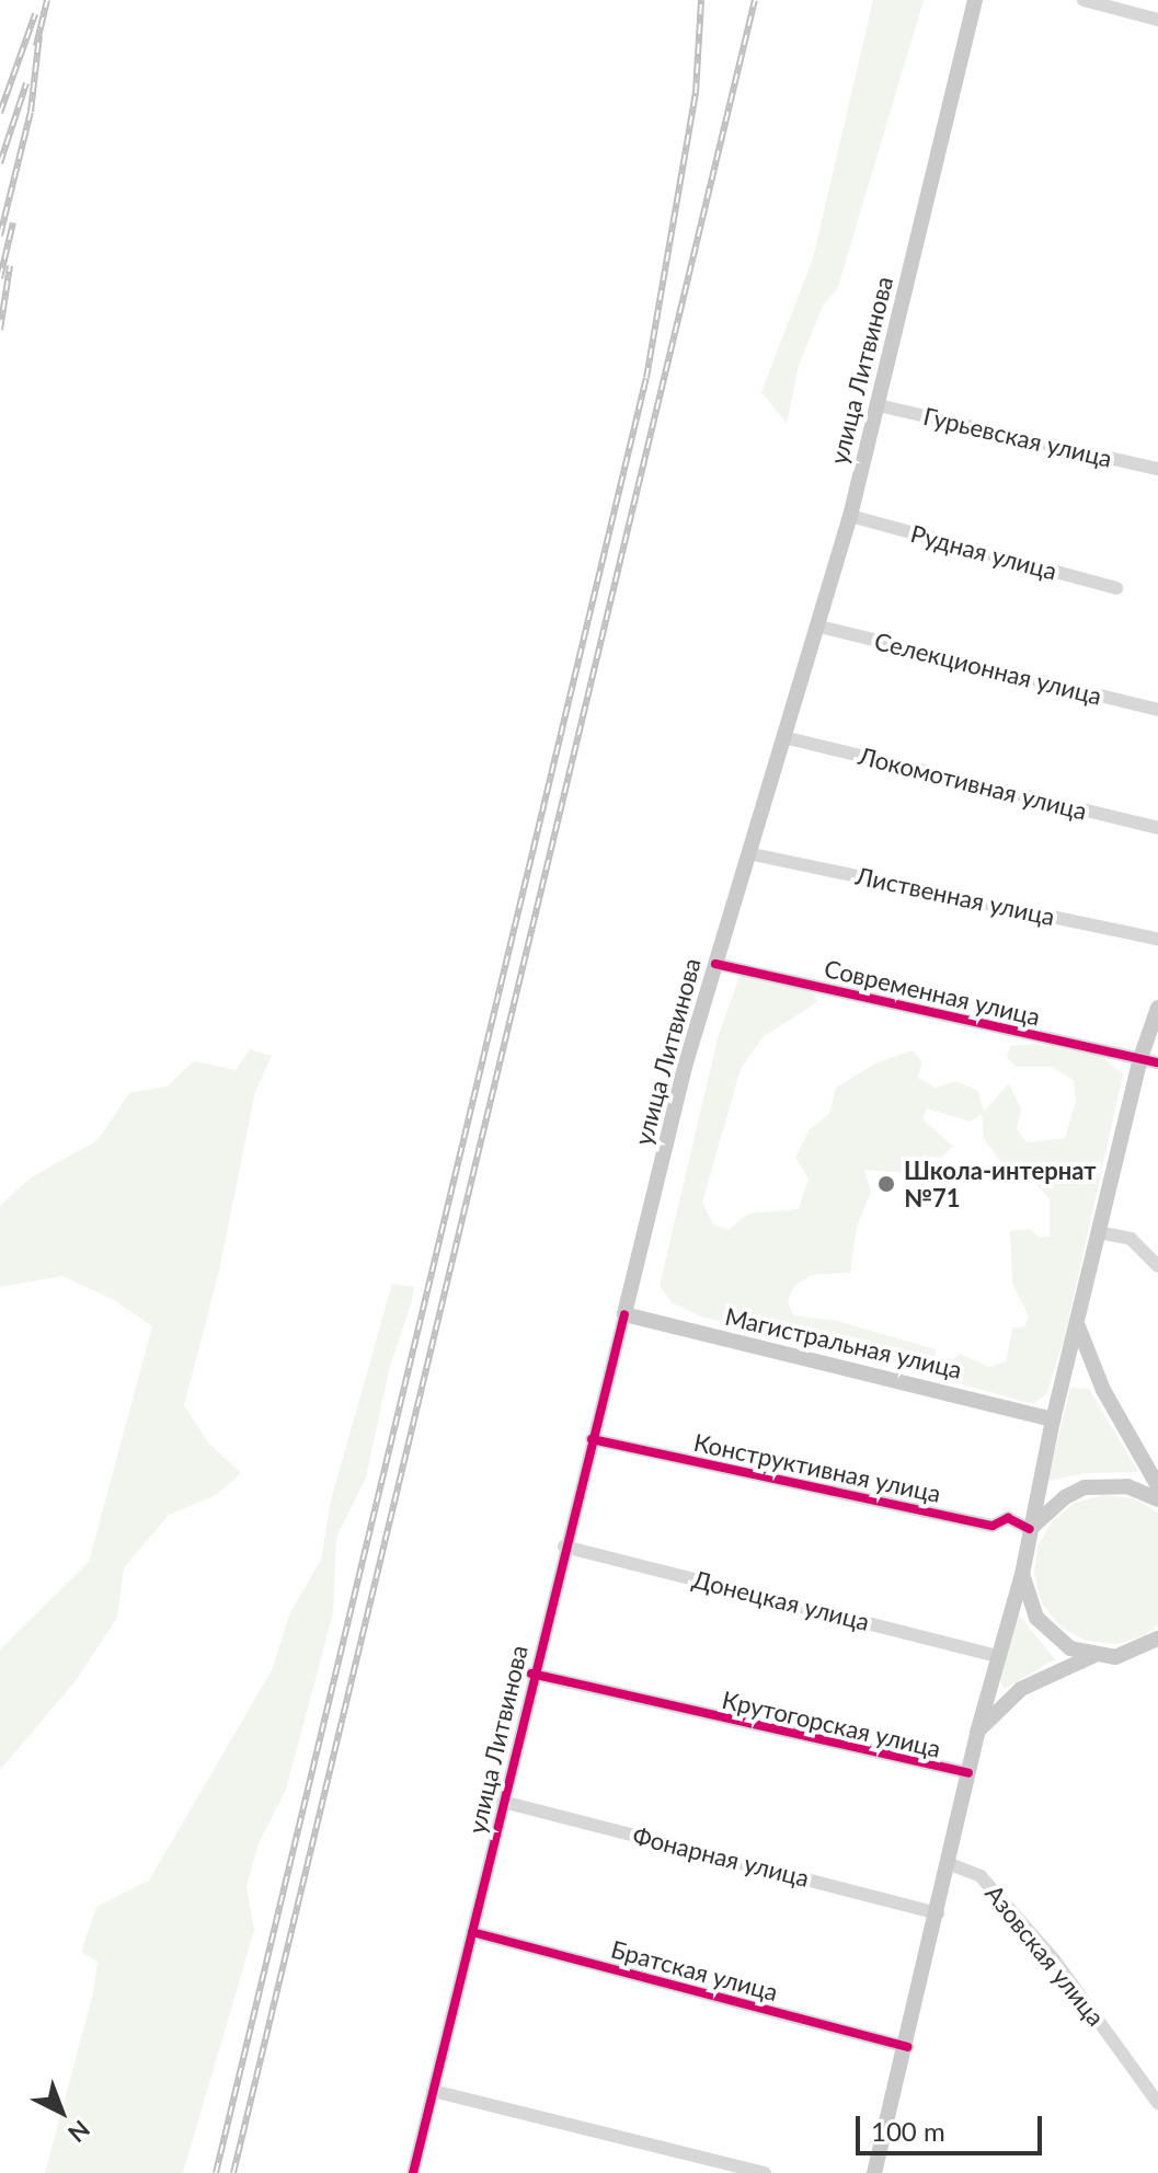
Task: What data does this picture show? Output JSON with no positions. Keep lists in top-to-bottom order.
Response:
{
  "streets": {
    "main road": ["улица Литвинова", "Магистральная улица"],
    "street": [
      "Гурьевская улица",
      "Рудная улица",
      "Селекционная улица",
      "Локомотивная улица",
      "Лиственная улица",
      "Современная улица",
      "Конструктивная улица",
      "Донецкая улица",
      "Крутогорская улица",
      "Фонарная улица",
      "Азовская улица",
      "Братская улица"
    ]
  },
  "crossings": [
    ["улица Литвинова", "Гурьевская улица"],
    ["улица Литвинова", "Рудная улица"],
    ["улица Литвинова", "Селекционная улица"],
    ["улица Литвинова", "Локомотивная улица"],
    ["улица Литвинова", "Лиственная улица"],
    ["улица Литвинова", "Современная улица"],
    ["улица Литвинова", "Магистральная улица"],
    ["улица Литвинова", "Конструктивная улица"],
    ["улица Литвинова", "Донецкая улица"],
    ["улица Литвинова", "Крутогорская улица"],
    ["улица Литвинова", "Фонарная улица"],
    ["улица Литвинова", "Братская улица"]
  ],
  "places": ["Школа-интернат №71"],
  "scale_bar": "100 m",
  "north": "bottom right"
}
